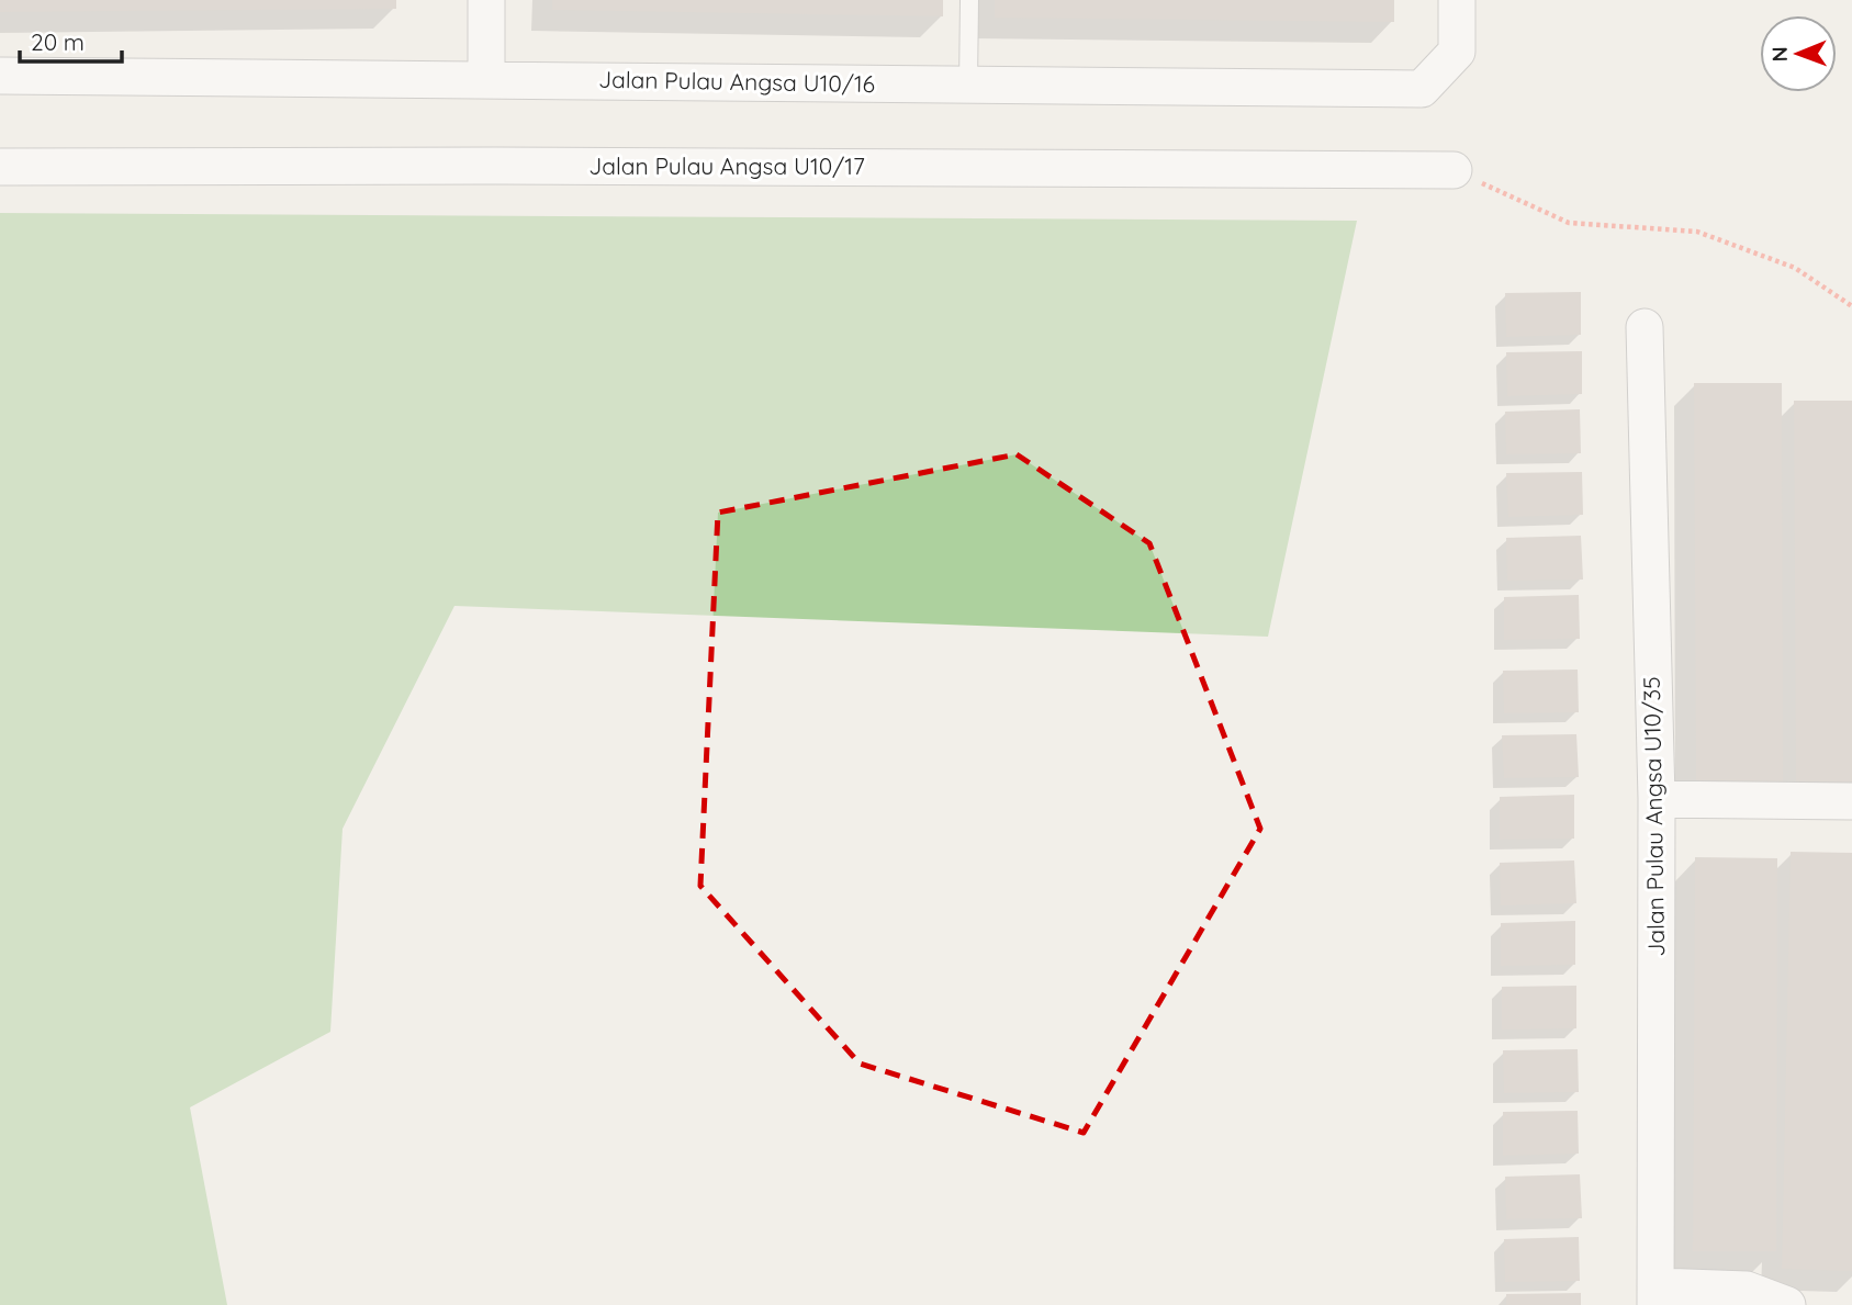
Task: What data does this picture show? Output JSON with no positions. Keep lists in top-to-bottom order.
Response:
{
  "streets": {
    "street": ["Jalan Pulau Angsa U10/16", "Jalan Pulau Angsa U10/17", "Jalan Pulau Angsa U10/35"]
  },
  "scale_bar": "20 m",
  "north": "left"
}
